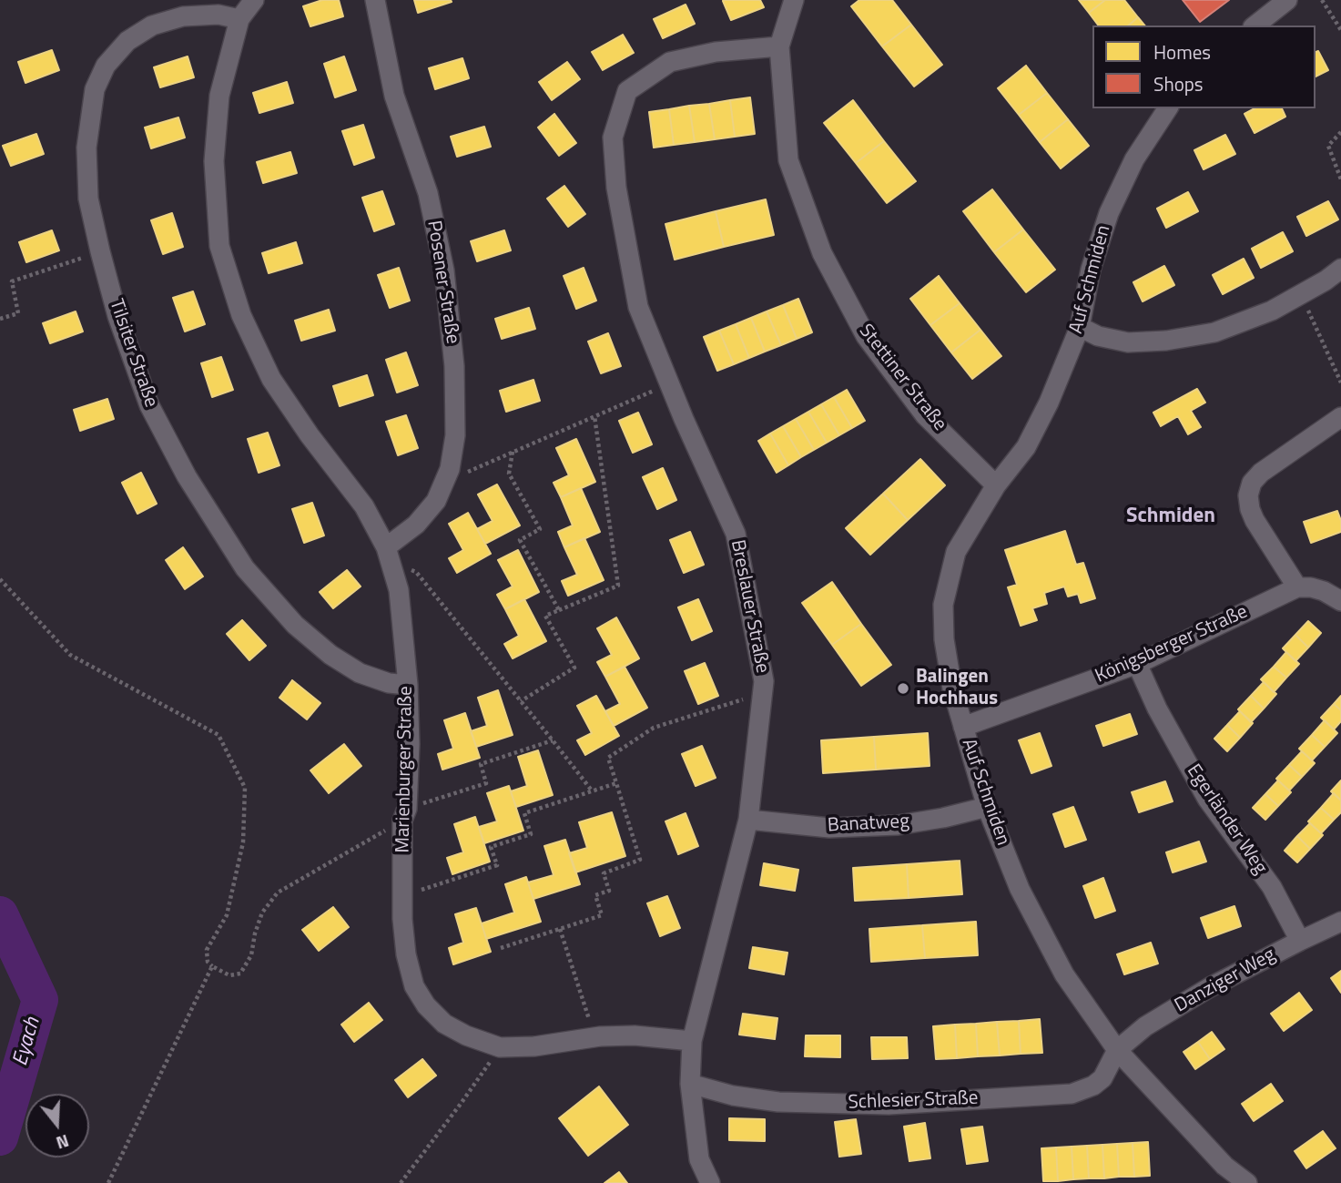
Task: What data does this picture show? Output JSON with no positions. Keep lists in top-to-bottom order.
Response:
{
  "streets": {
    "street": [
      "Auf Schmiden",
      "Posener Straße",
      "Tilsiter Straße",
      "Stettiner Straße",
      "Breslauer Straße",
      "Königsberger Straße",
      "Marienburger Straße",
      "Egerländer Weg",
      "Banatweg",
      "Danziger Weg",
      "Schlesier Straße"
    ]
  },
  "crossings": [
    ["Auf Schmiden", "Stettiner Straße"],
    ["Auf Schmiden", "Königsberger Straße"],
    ["Auf Schmiden", "Banatweg"],
    ["Auf Schmiden", "Danziger Weg"],
    ["Auf Schmiden", "Schlesier Straße"],
    ["Posener Straße", "Marienburger Straße"],
    ["Tilsiter Straße", "Marienburger Straße"],
    ["Stettiner Straße", "Breslauer Straße"],
    ["Breslauer Straße", "Marienburger Straße"],
    ["Breslauer Straße", "Banatweg"],
    ["Breslauer Straße", "Schlesier Straße"],
    ["Königsberger Straße", "Egerländer Weg"],
    ["Egerländer Weg", "Danziger Weg"],
    ["Danziger Weg", "Schlesier Straße"]
  ],
  "districts": ["Schmiden"],
  "water": ["Eyach"],
  "places": ["Balingen Hochhaus"],
  "legend": ["Homes", "Shops"],
  "north": "bottom"
}
